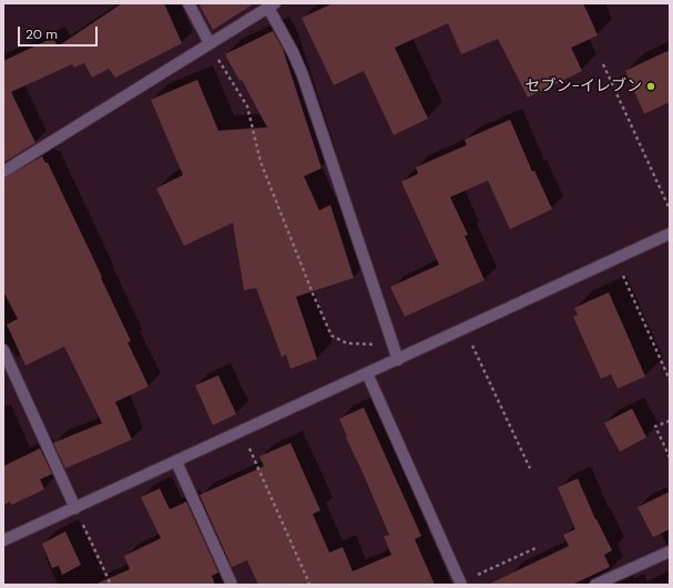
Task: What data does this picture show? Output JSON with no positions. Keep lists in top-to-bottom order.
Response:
{
  "places": ["セブン-イレブン"],
  "scale_bar": "20 m"
}
